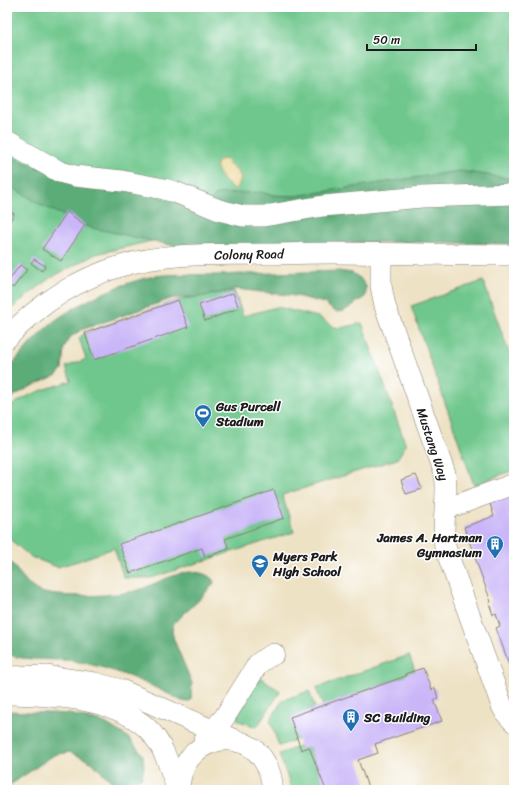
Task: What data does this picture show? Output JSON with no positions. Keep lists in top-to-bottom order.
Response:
{
  "streets": {
    "street": ["Colony Road", "Mustang Way"]
  },
  "crossings": [
    ["Colony Road", "Mustang Way"]
  ],
  "places": {
    "sports": ["Gus Purcell Stadium"],
    "building": ["James A. Hartman Gymnasium", "SC Building"],
    "school or university": ["Myers Park High School"]
  },
  "scale_bar": "50 m"
}
